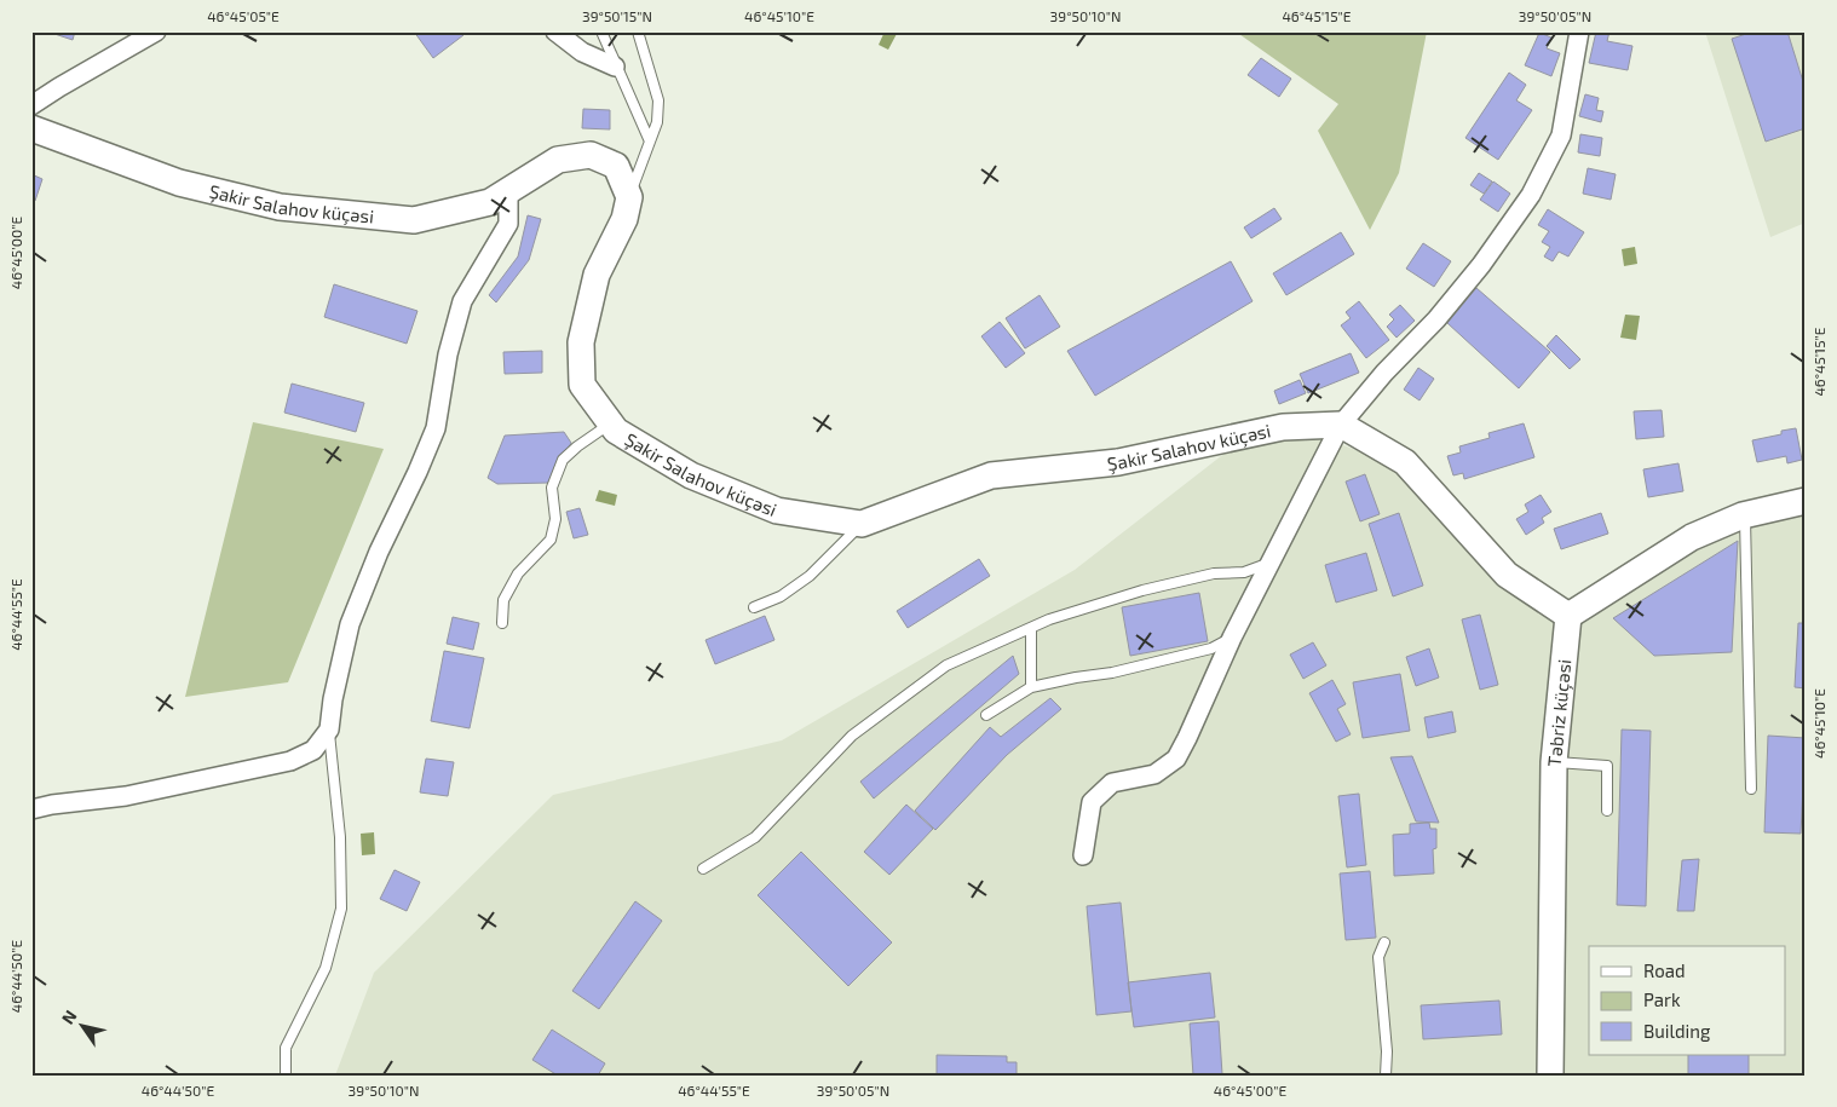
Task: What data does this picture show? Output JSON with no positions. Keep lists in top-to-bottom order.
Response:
{
  "streets": {
    "street": ["Şakir Salahov küçəsi", "Təbriz küçəsi"]
  },
  "legend": ["Road", "Park", "Building"],
  "north": "top left",
  "coordinates": [
    "46°45'05\"E",
    "39°50'15\"N",
    "46°45'10\"E",
    "39°50'10\"N",
    "46°45'15\"E",
    "39°50'05\"N",
    "46°45'00\"E",
    "46°44'55\"E",
    "46°44'50\"E"
  ]
}
